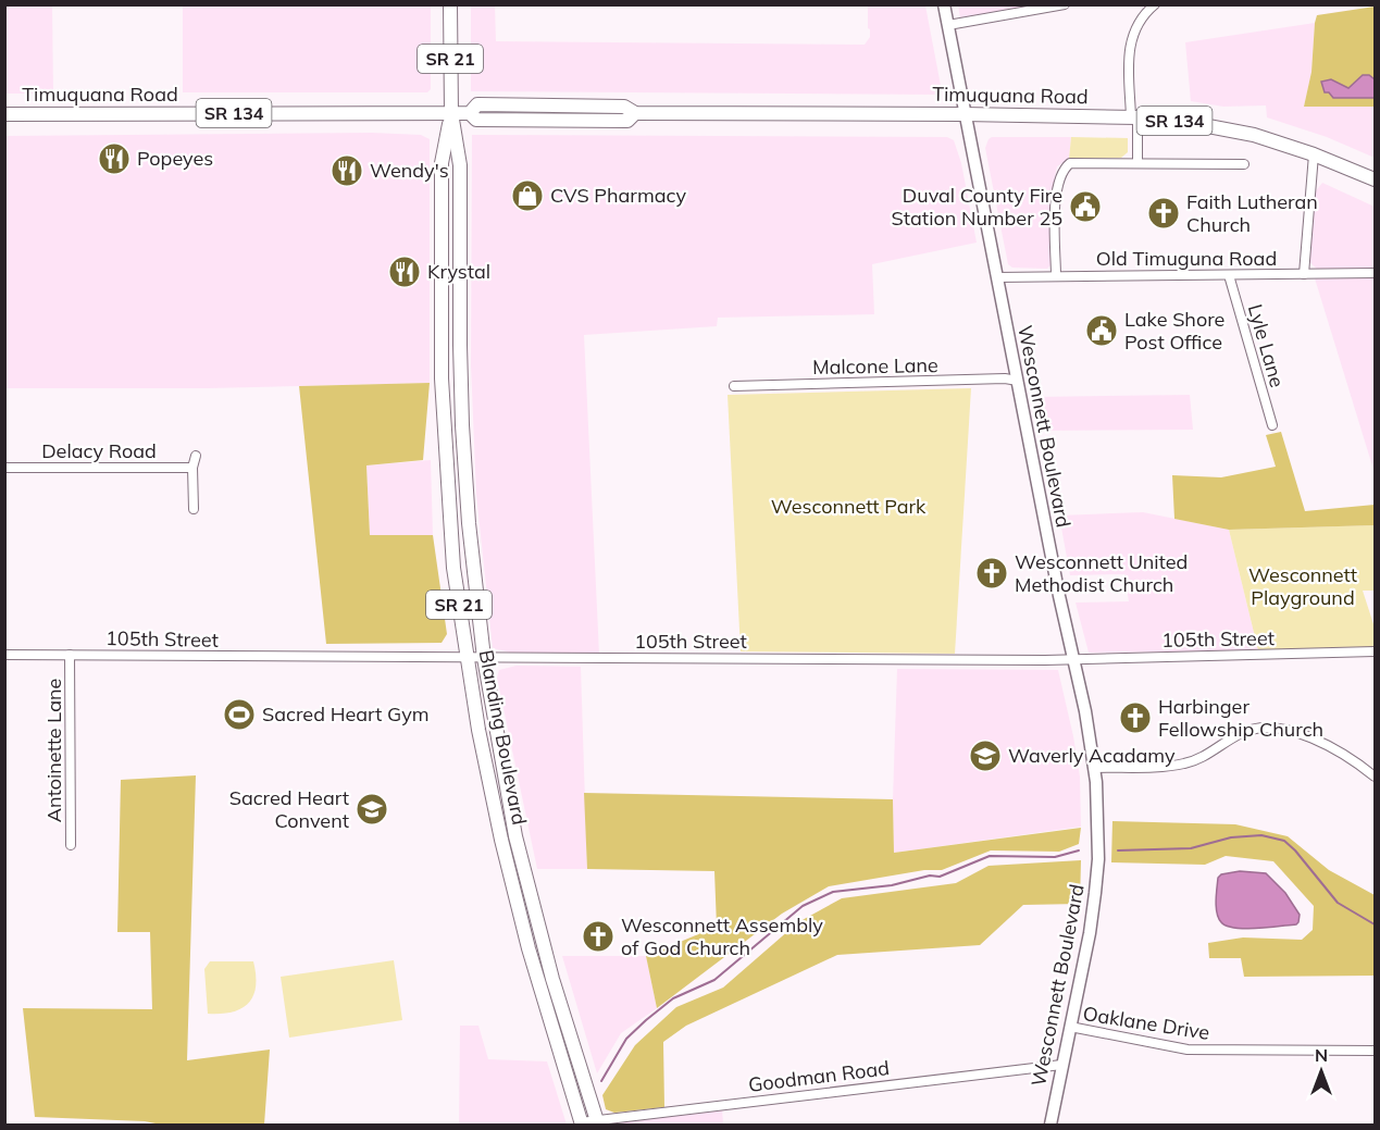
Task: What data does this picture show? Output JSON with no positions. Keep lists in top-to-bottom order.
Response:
{
  "streets": {
    "main road": [
      "SR 21",
      "Timuquana Road",
      "SR 134",
      "Blanding Boulevard"
    ],
    "street": [
      "Old Timuguna Road",
      "Lyle Lane",
      "Malcone Lane",
      "Wesconnett Boulevard",
      "Delacy Road",
      "105th Street",
      "Antoinette Lane",
      "Oaklane Drive",
      "Goodman Road"
    ]
  },
  "crossings": [
    ["Timuquana Road", "Wesconnett Boulevard"],
    ["Timuquana Road", "Blanding Boulevard"],
    ["Old Timuguna Road", "Lyle Lane"],
    ["Old Timuguna Road", "Wesconnett Boulevard"],
    ["Malcone Lane", "Wesconnett Boulevard"],
    ["Wesconnett Boulevard", "105th Street"],
    ["Wesconnett Boulevard", "Oaklane Drive"],
    ["Wesconnett Boulevard", "Goodman Road"],
    ["105th Street", "Blanding Boulevard"],
    ["105th Street", "Antoinette Lane"],
    ["Blanding Boulevard", "Goodman Road"]
  ],
  "parks": ["Wesconnett Park", "Wesconnett Playground"],
  "places": {
    "restaurant": ["Popeyes", "Wendy's", "Krystal"],
    "shop": ["CVS Pharmacy"],
    "public building": ["Duval County Fire Station Number 25", "Lake Shore Post Office"],
    "church": [
      "Faith Lutheran Church",
      "Wesconnett United Methodist Church",
      "Harbinger Fellowship Church",
      "Wesconnett Assembly of God Church"
    ],
    "sports": ["Sacred Heart Gym"],
    "school or university": ["Waverly Acadamy", "Sacred Heart Convent"]
  },
  "north": "top"
}
